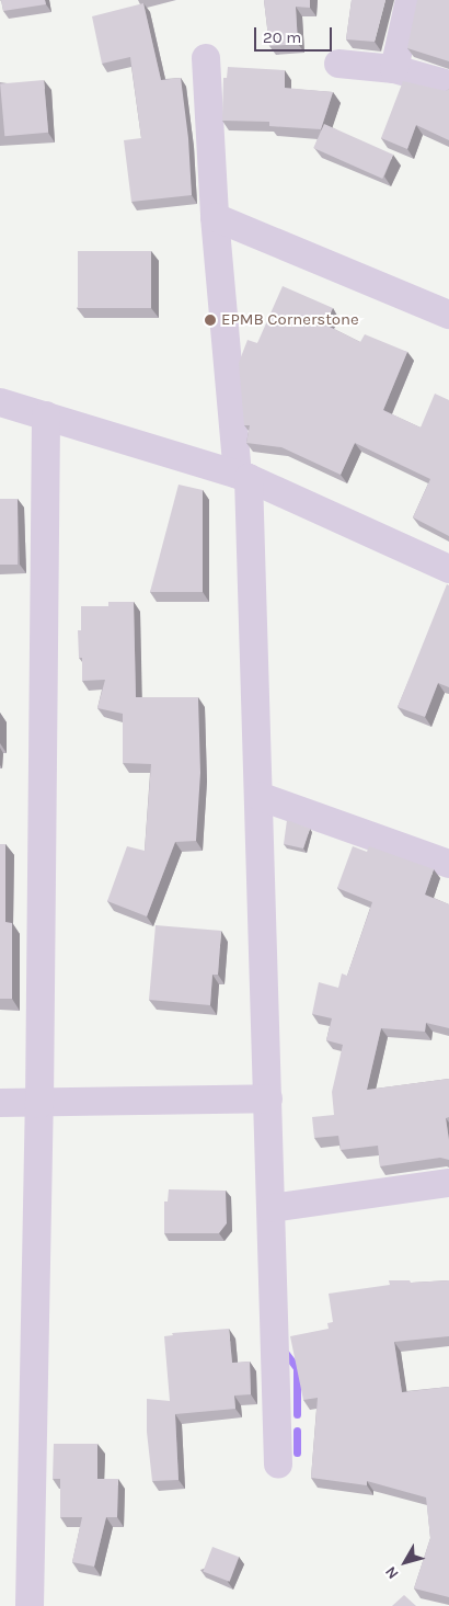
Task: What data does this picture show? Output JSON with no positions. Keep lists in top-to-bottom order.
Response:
{
  "places": ["EPMB Cornerstone"],
  "scale_bar": "20 m",
  "north": "bottom left"
}
